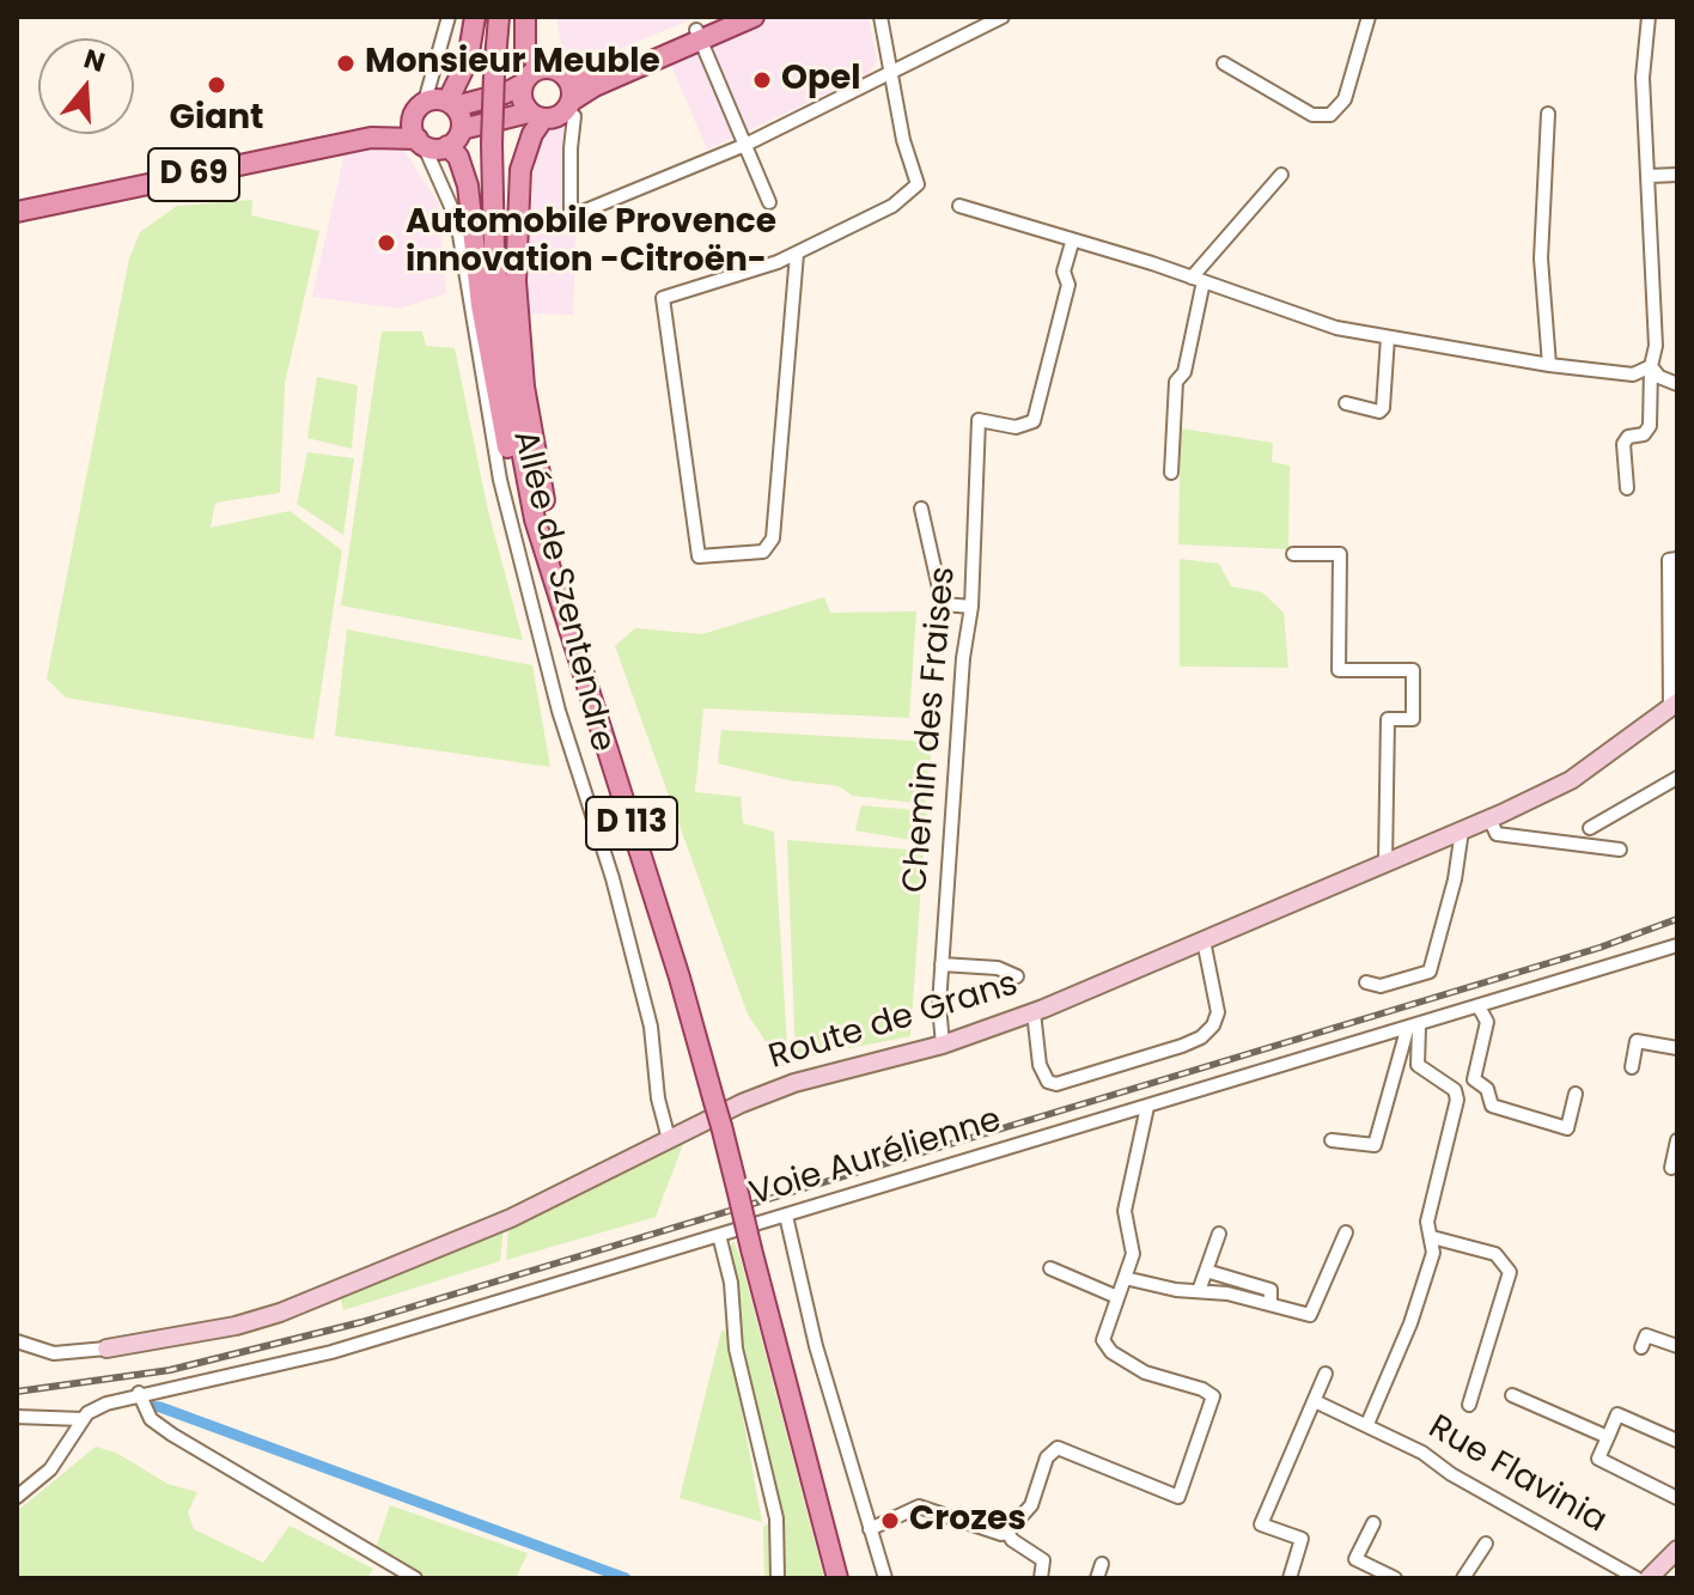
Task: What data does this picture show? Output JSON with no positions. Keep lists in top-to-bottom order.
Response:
{
  "streets": {
    "main road": ["D 69", "D 113"],
    "street": [
      "Allée de Szentendre",
      "Chemin des Fraises",
      "Route de Grans",
      "Voie Aurélienne",
      "Rue Flavinia"
    ]
  },
  "crossings": [
    ["D 69", "Allée de Szentendre"],
    ["Allée de Szentendre", "Route de Grans"],
    ["Chemin des Fraises", "Route de Grans"]
  ],
  "places": [
    "Monsieur Meuble",
    "Opel",
    "Giant",
    "Automobile Provence innovation -Citroën-",
    "Crozes"
  ],
  "north": "top"
}
